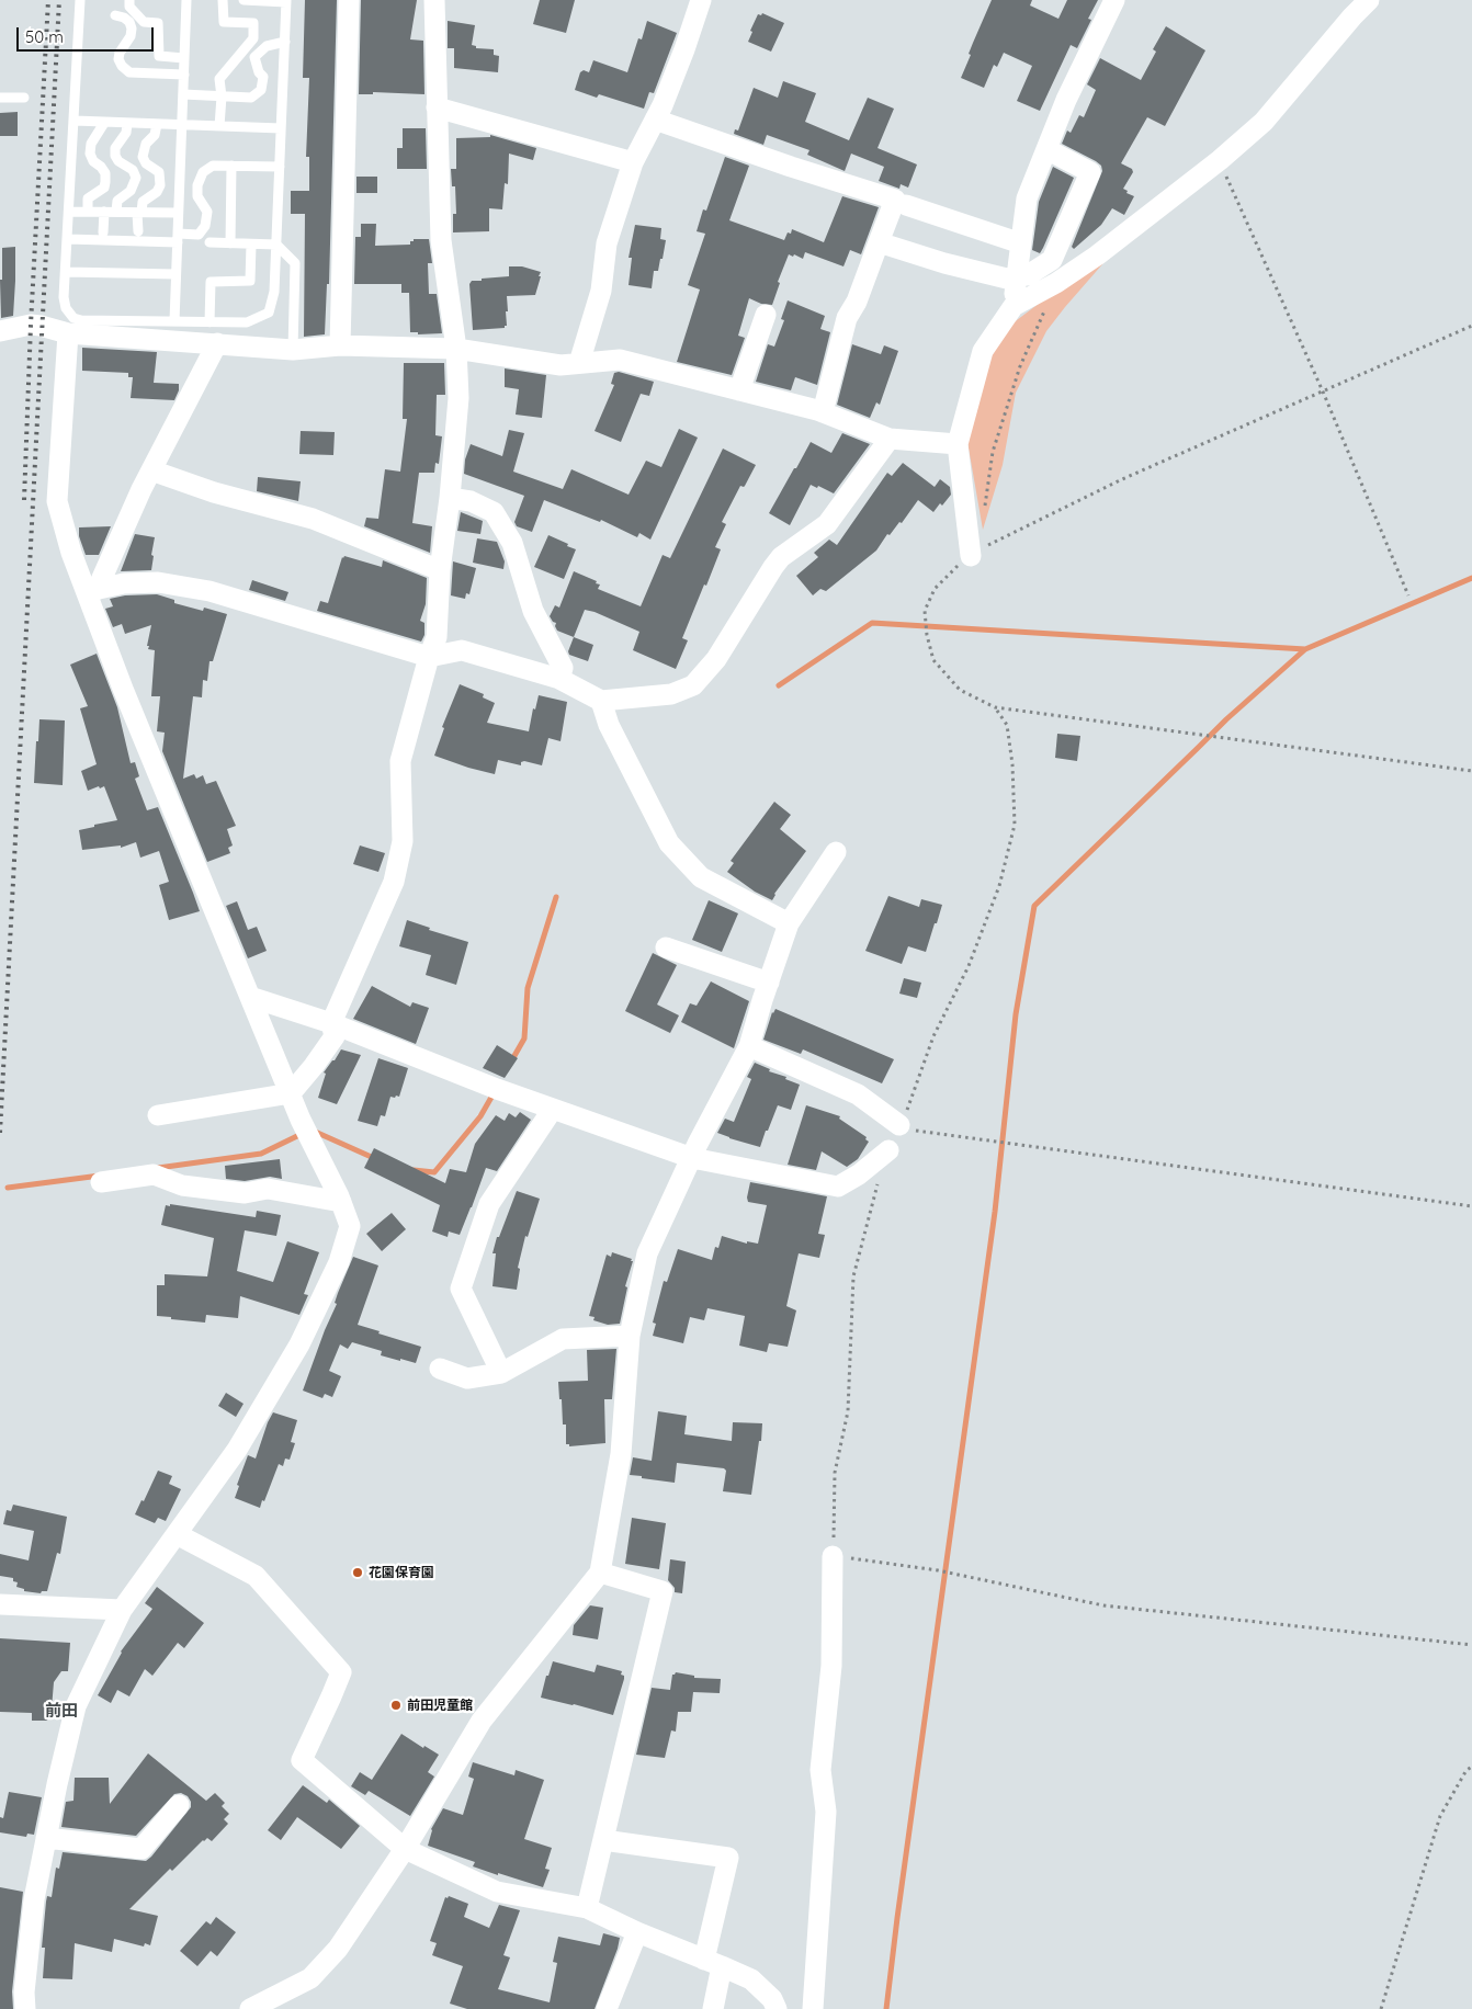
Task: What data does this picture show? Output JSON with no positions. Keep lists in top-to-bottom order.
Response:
{
  "districts": ["前田"],
  "places": ["花園保育園", "前田児童館"],
  "scale_bar": "50 m"
}
